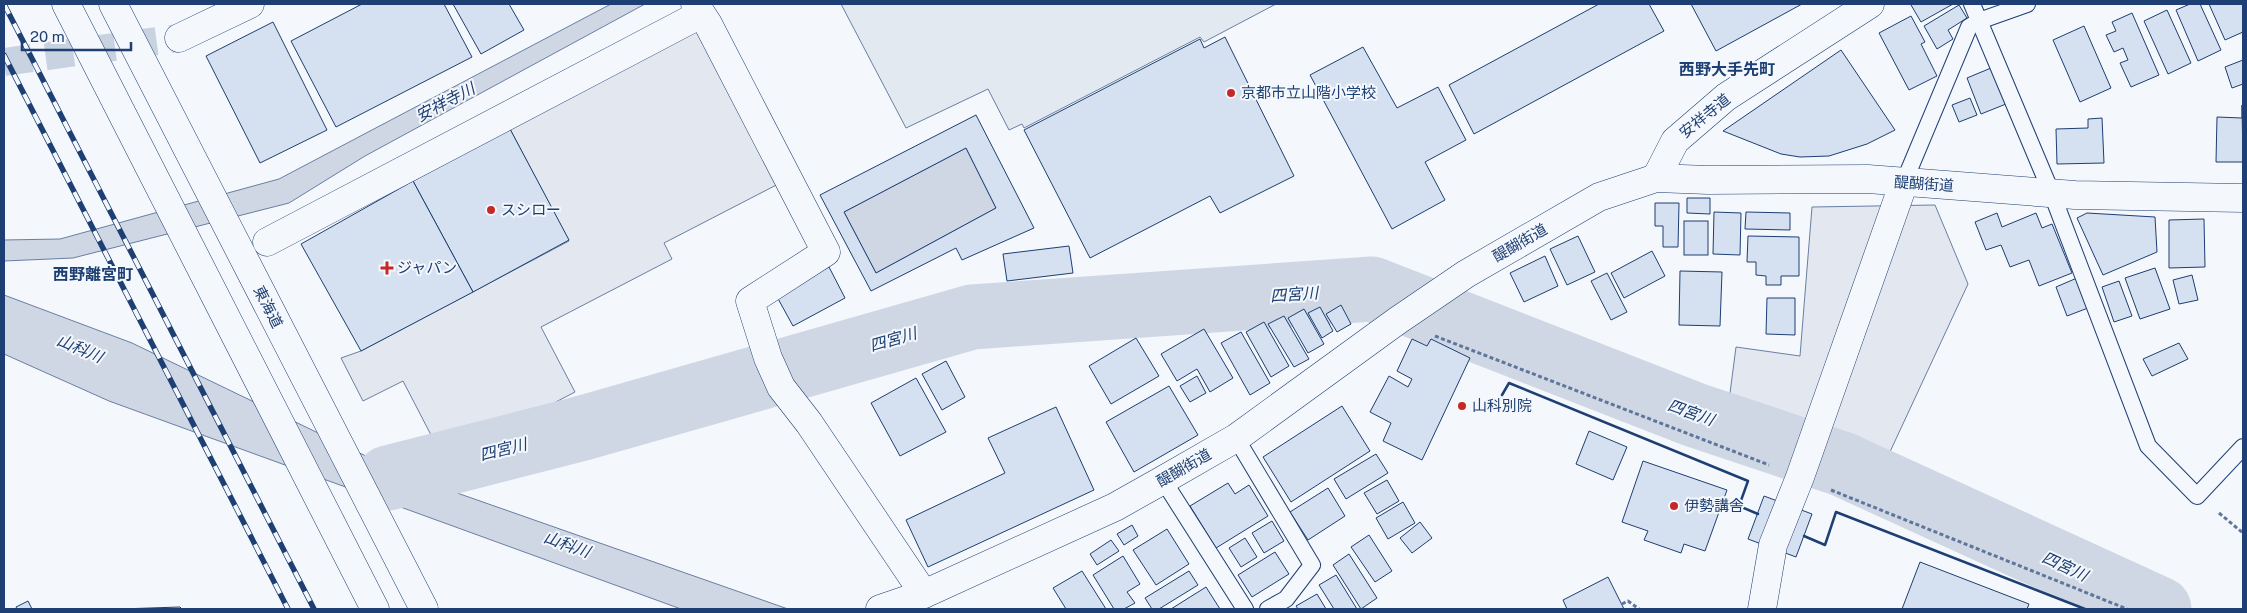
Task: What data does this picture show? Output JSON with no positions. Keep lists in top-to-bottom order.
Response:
{
  "streets": {
    "main road": ["安祥寺道", "醍醐街道", "東海道"]
  },
  "crossings": [
    ["安祥寺道", "醍醐街道"]
  ],
  "districts": ["西野大手先町", "西野離宮町"],
  "water": ["安祥寺川", "四宮川", "山科川"],
  "places": {
    "other": [
      "京都市立山階小学校",
      "スシロー",
      "山科別院",
      "伊勢講舎"
    ],
    "health": ["ジャパン"]
  },
  "scale_bar": "20 m"
}
